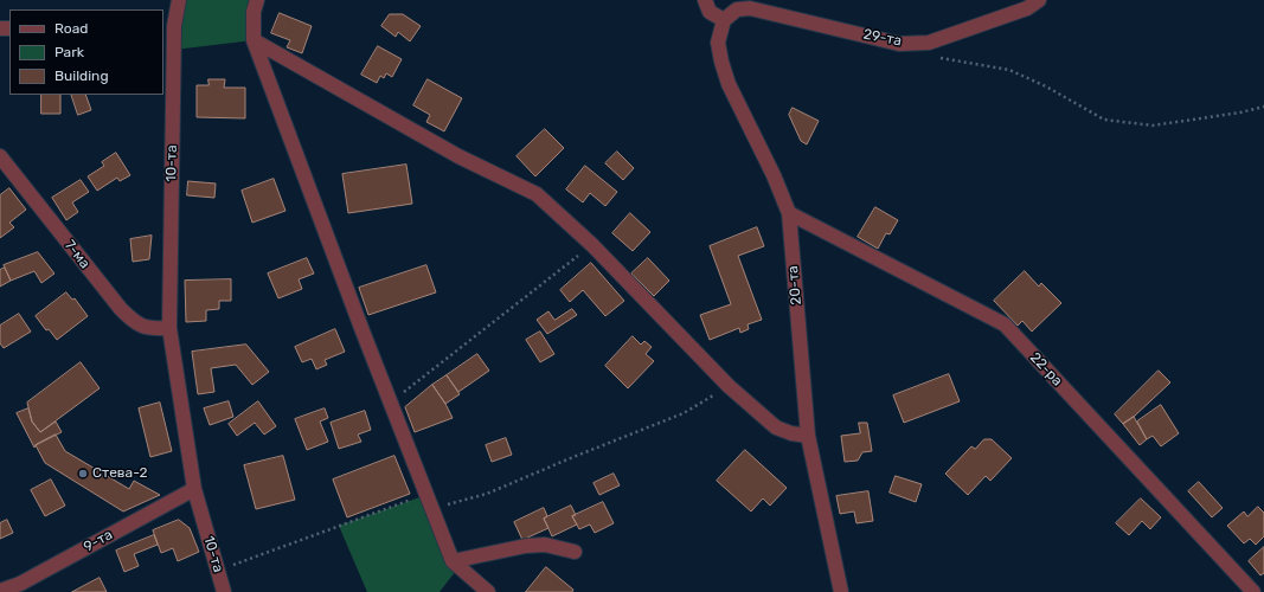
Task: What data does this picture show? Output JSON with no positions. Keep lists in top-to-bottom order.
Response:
{
  "streets": {
    "street": [
      "29-та",
      "10-та",
      "7-ма",
      "20-та",
      "22-ра",
      "9-та"
    ]
  },
  "crossings": [
    ["29-та", "20-та"],
    ["10-та", "7-ма"],
    ["10-та", "9-та"],
    ["20-та", "22-ра"]
  ],
  "places": ["Стева-2"],
  "legend": ["Road", "Park", "Building"]
}
